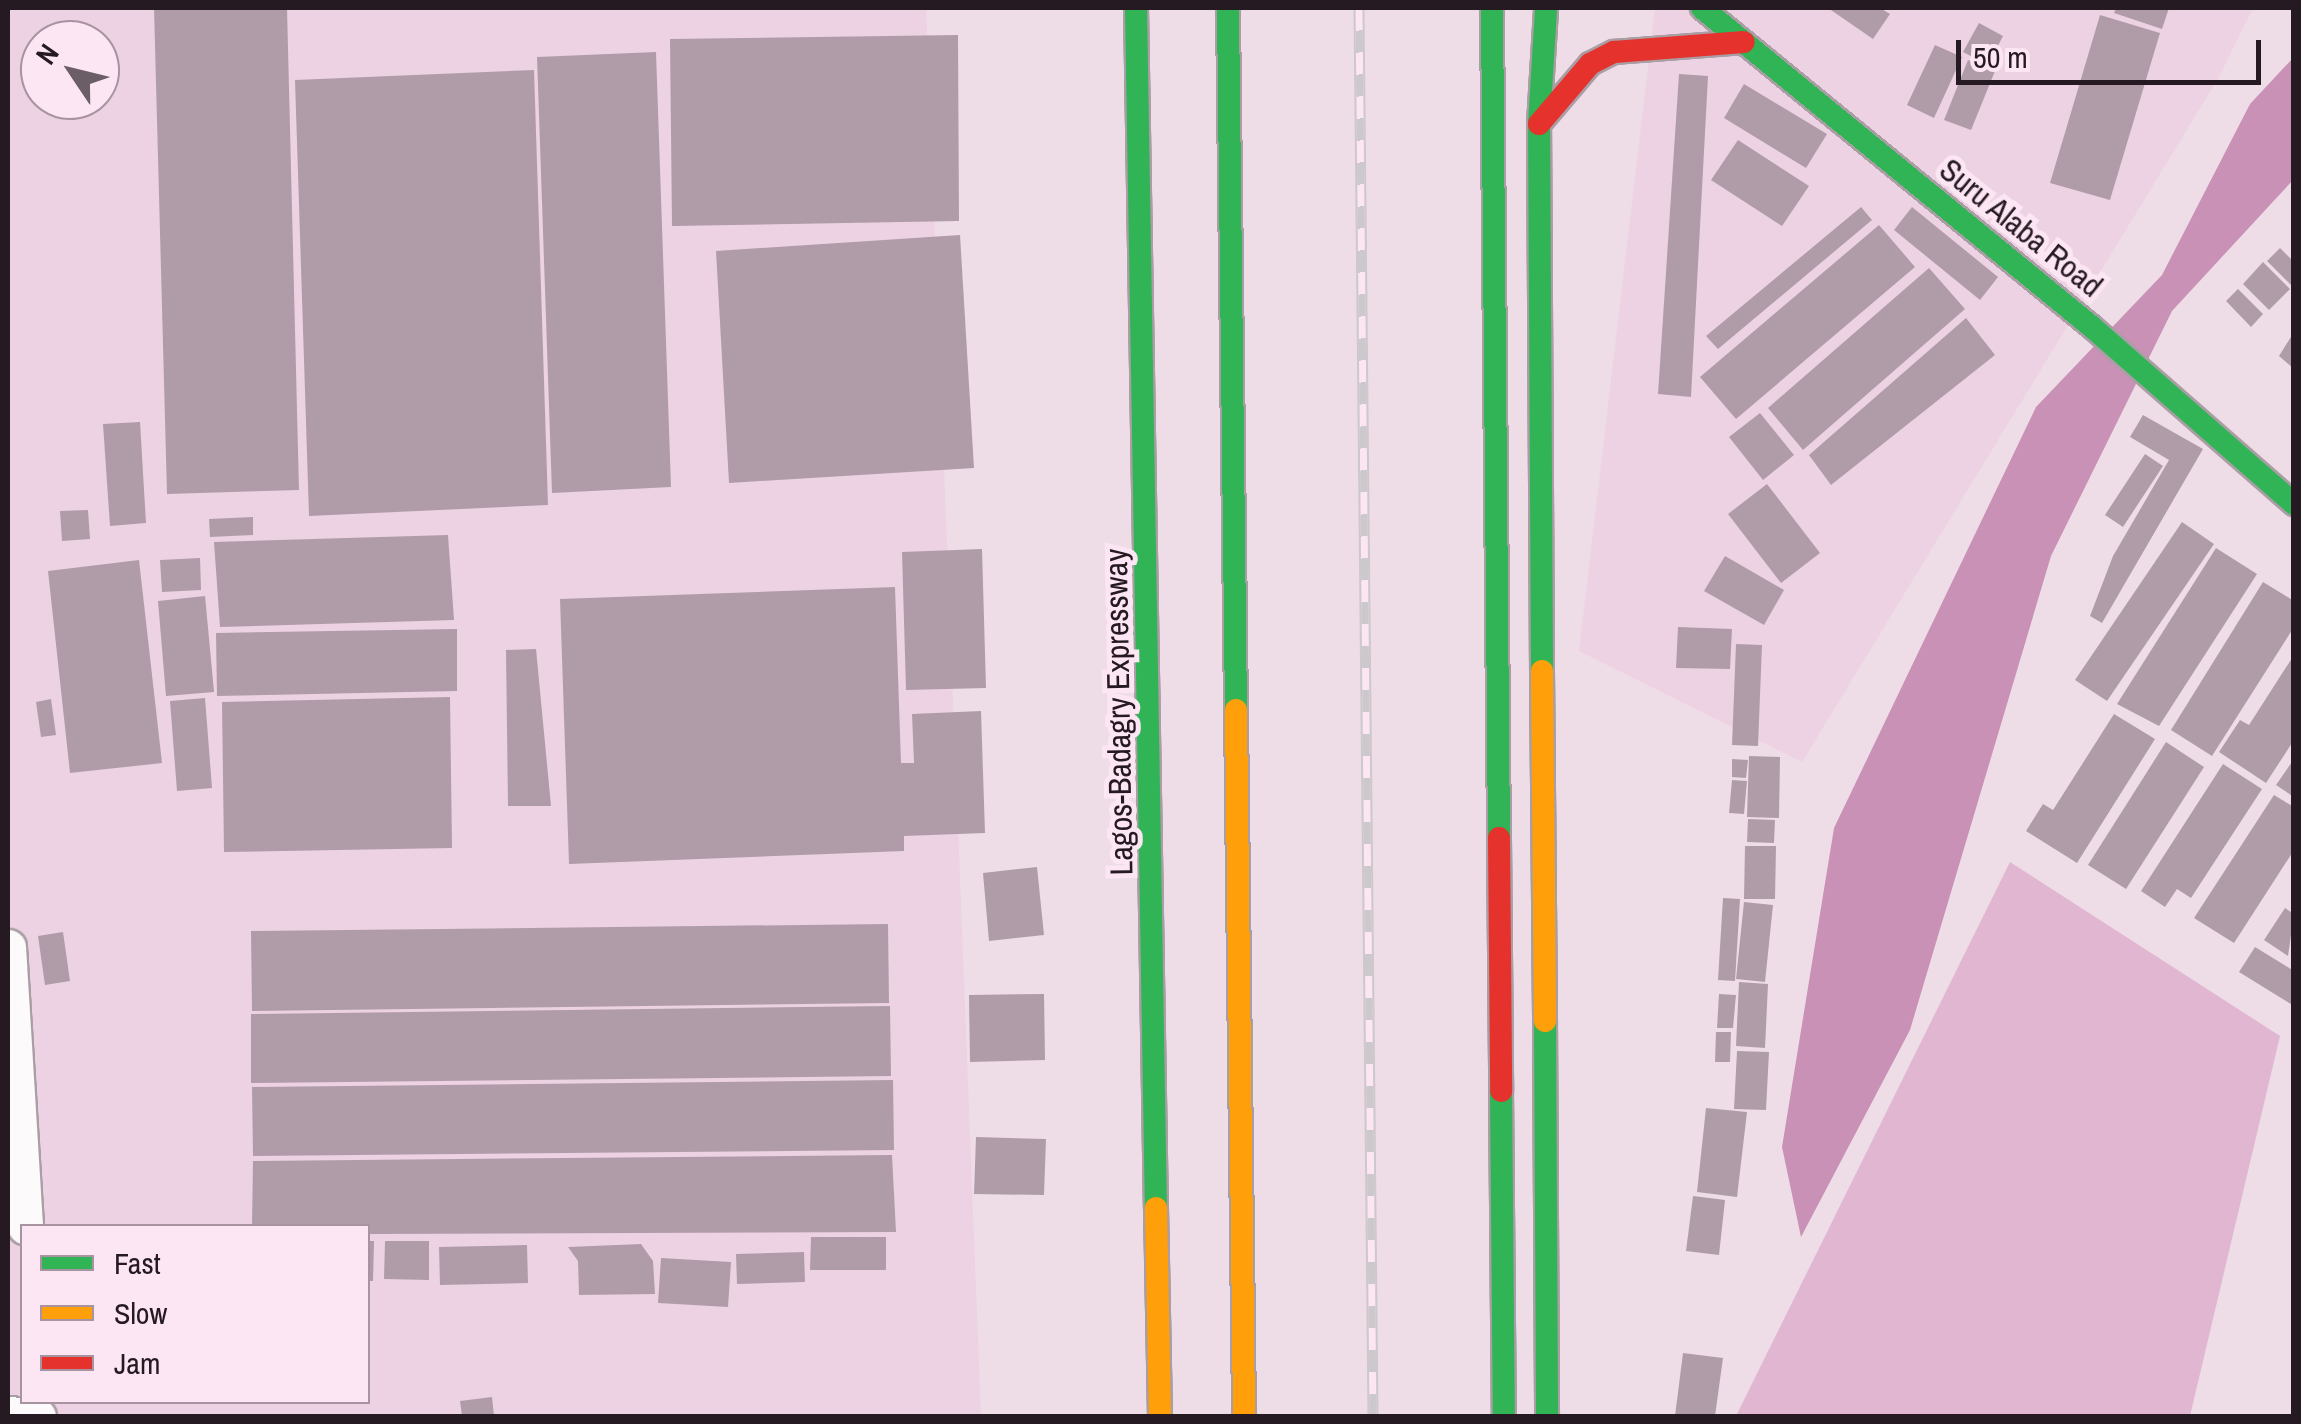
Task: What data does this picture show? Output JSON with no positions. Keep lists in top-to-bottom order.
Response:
{
  "streets": {
    "main road": ["Suru Alaba Road", "Lagos-Badagry Expressway"]
  },
  "legend": ["Fast", "Slow", "Jam"],
  "scale_bar": "50 m",
  "north": "top left"
}
